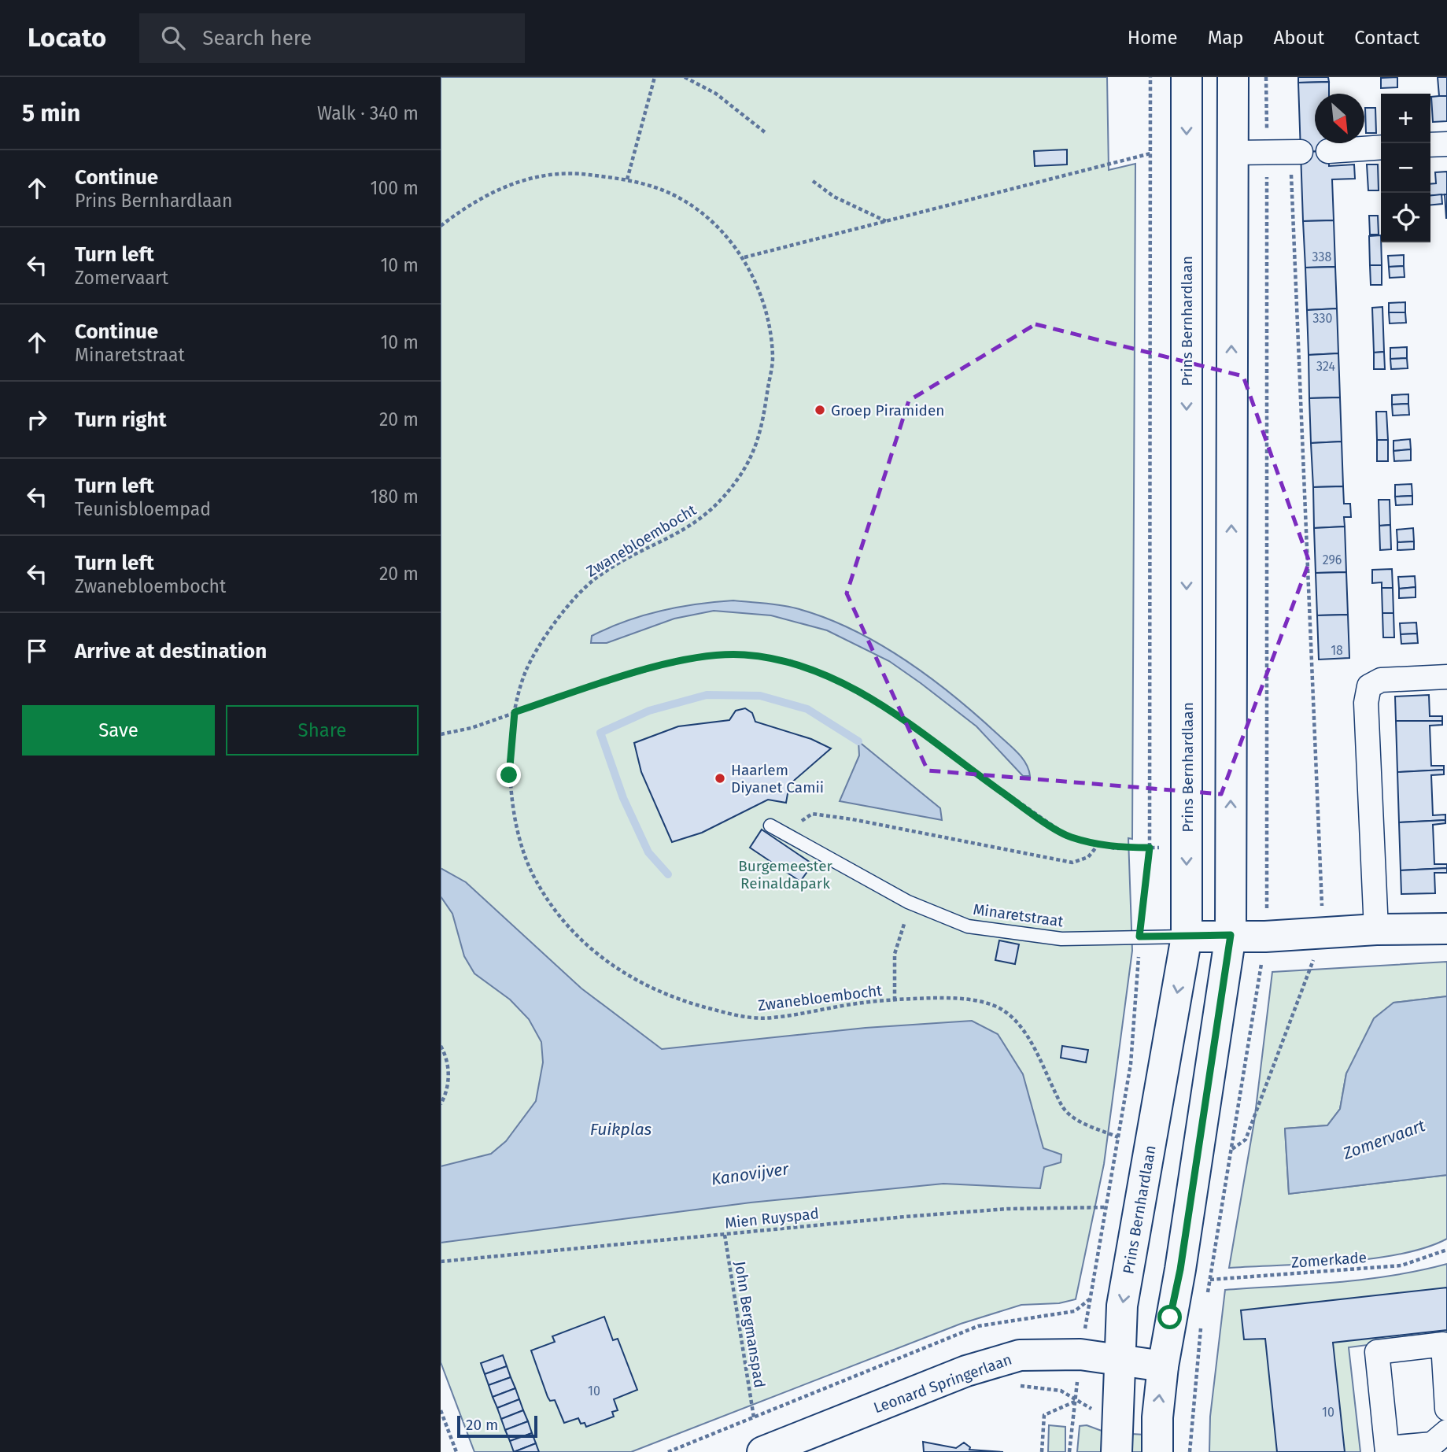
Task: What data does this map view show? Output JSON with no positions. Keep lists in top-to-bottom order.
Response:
{
  "streets": {
    "main road": ["Prins Bernhardlaan", "Leonard Springerlaan"],
    "lane": ["Minaretstraat"],
    "path": [
      "Zwanebloembocht",
      "Mien Ruyspad",
      "Zomerkade",
      "John Bergmanspad"
    ]
  },
  "crossings": [
    ["Prins Bernhardlaan", "Minaretstraat"],
    ["Prins Bernhardlaan", "Leonard Springerlaan"],
    ["Mien Ruyspad", "John Bergmanspad"]
  ],
  "water": ["Fuikplas", "Zomervaart", "Kanovijver"],
  "parks": ["Burgemeester Reinaldapark"],
  "places": ["Groep Piramiden", "Haarlem Diyanet Camii"],
  "house_numbers": [
    "338",
    "330",
    "324",
    "296",
    "18",
    "10",
    "10"
  ],
  "scale_bar": "20 m",
  "north": "bottom right",
  "page": {
    "header": "Locato",
    "search": "Search here",
    "nav": [
      "Home",
      "Map",
      "About",
      "Contact"
    ],
    "heading": ["5 min", "Walk · 340 m"],
    "map_buttons": ["+", "−"],
    "list": [
      ["Continue", "Prins Bernhardlaan", "100 m"],
      ["Turn left", "Zomervaart", "10 m"],
      ["Continue", "Minaretstraat", "10 m"],
      ["Turn right", "20 m"],
      ["Turn left", "Teunisbloempad", "180 m"],
      ["Turn left", "Zwanebloembocht", "20 m"],
      "Arrive at destination"
    ],
    "buttons": ["Save", "Share"],
    "scale": "20 m"
  }
}
